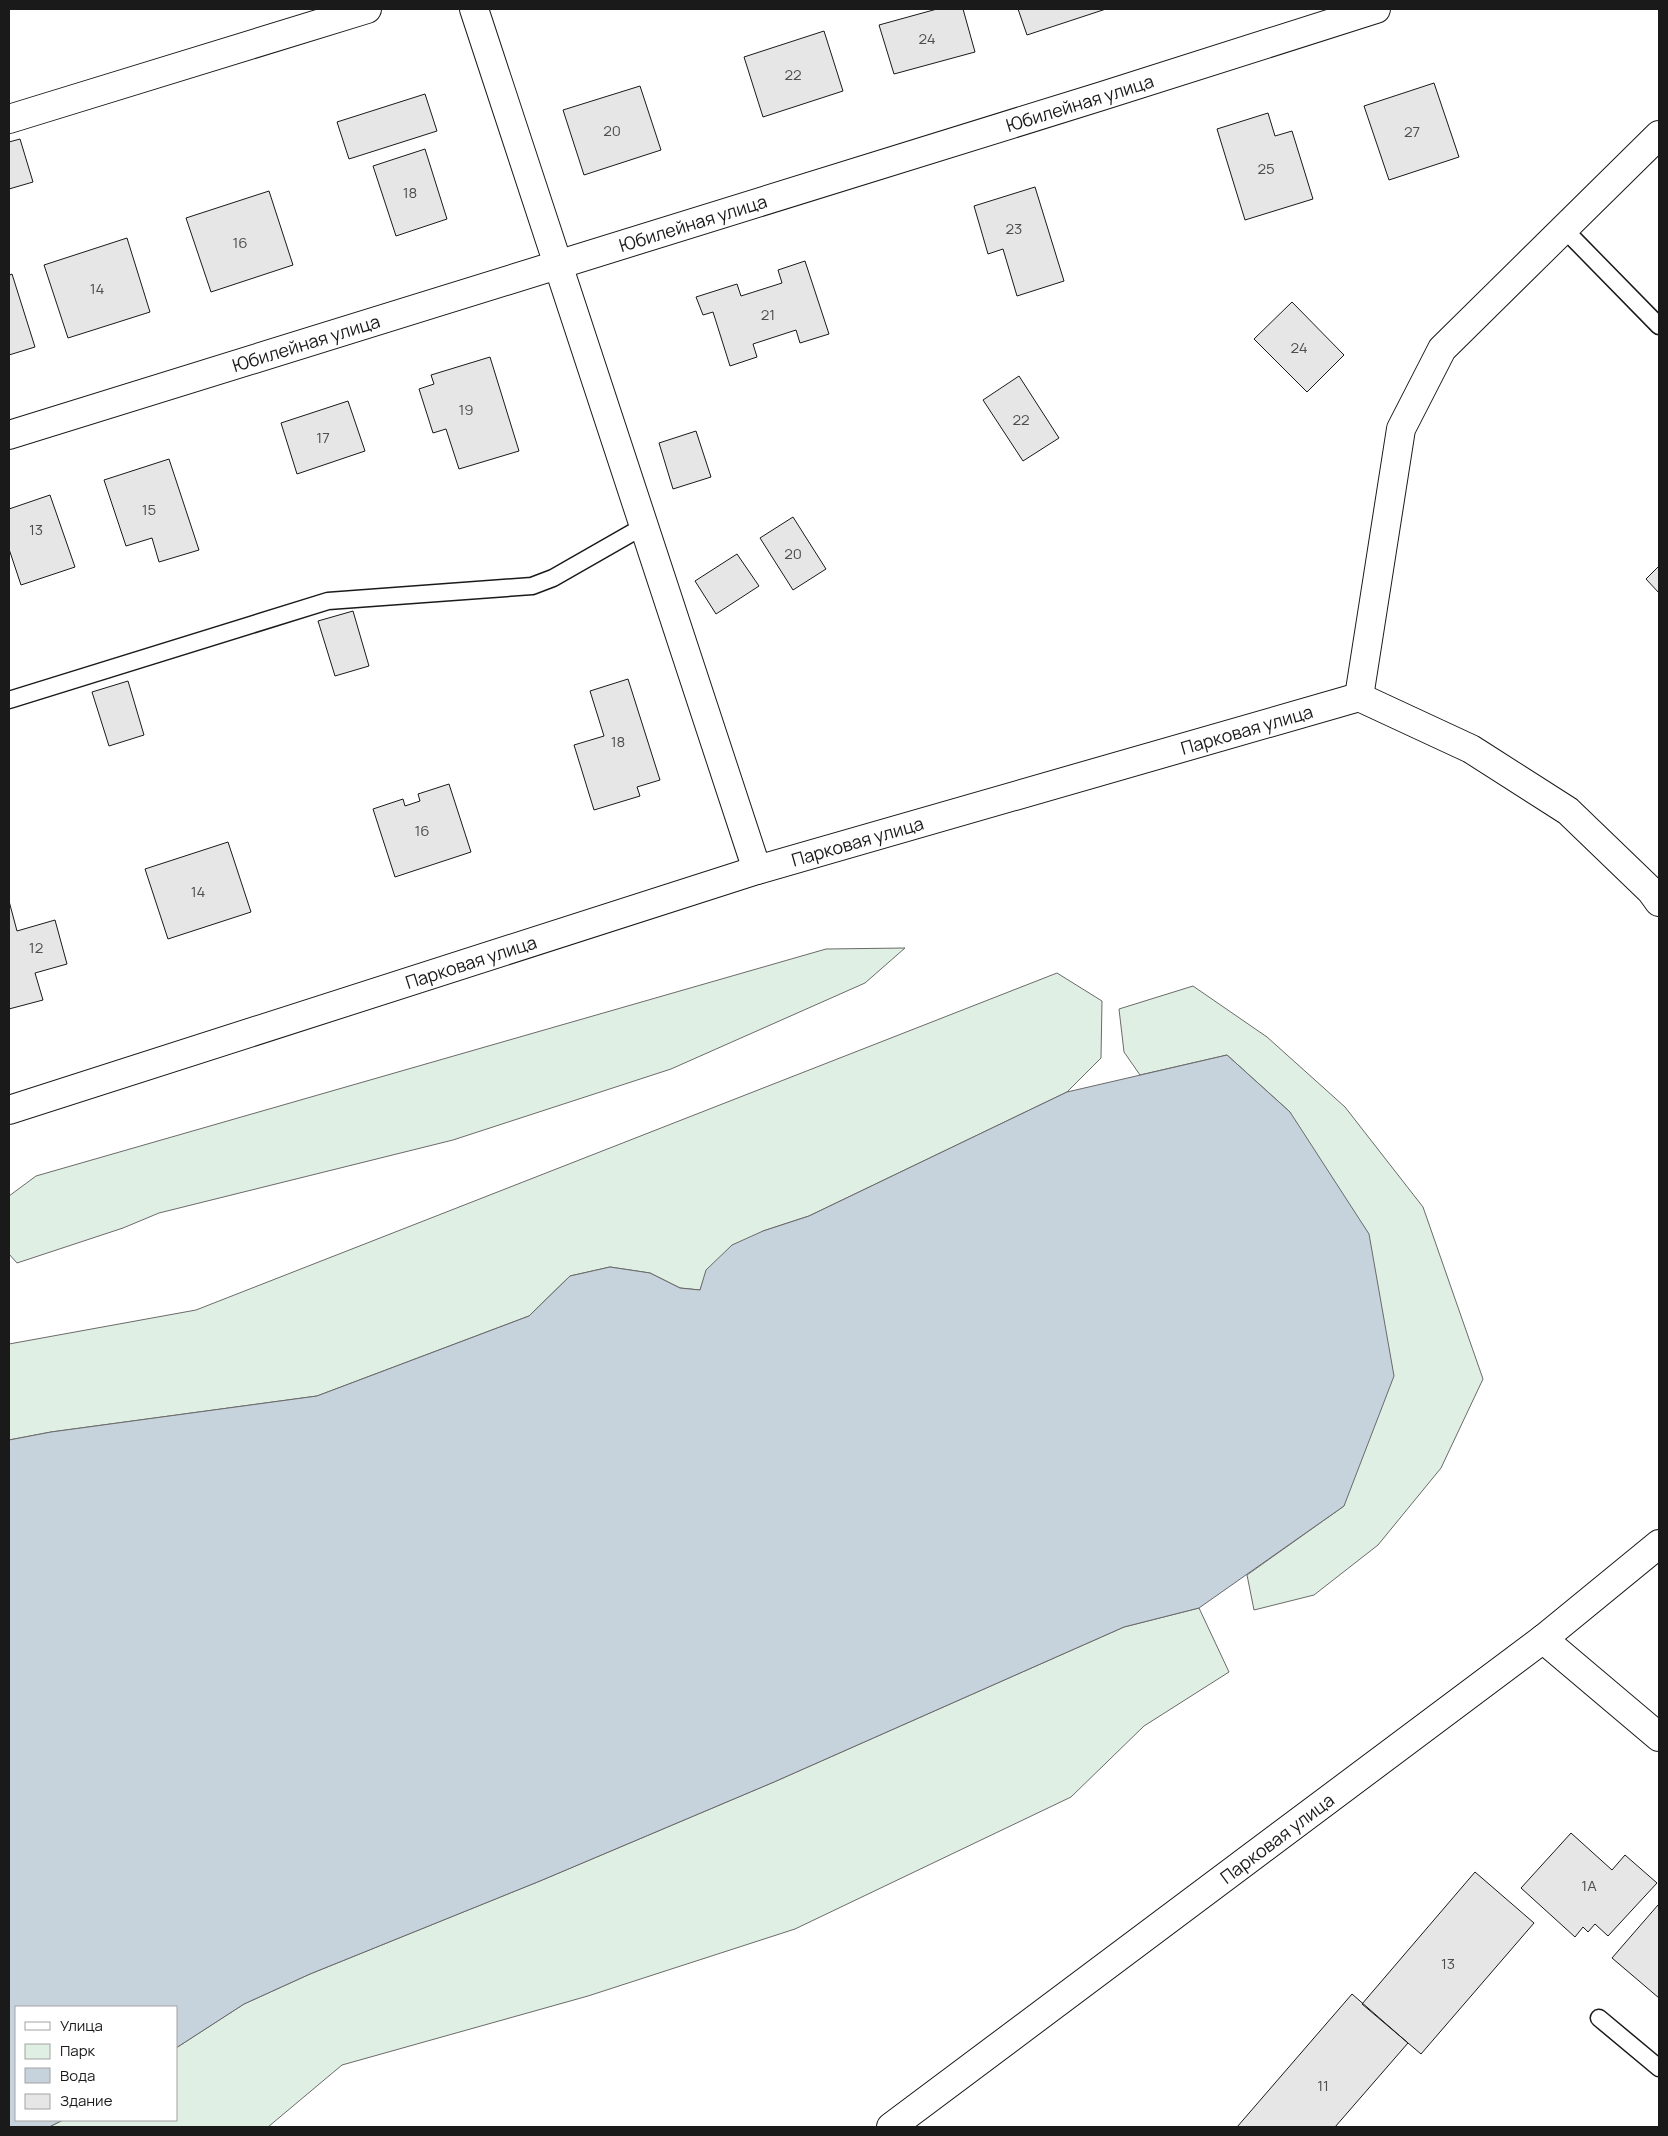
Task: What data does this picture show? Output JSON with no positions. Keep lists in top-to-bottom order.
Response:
{
  "streets": {
    "street": ["Юбилейная улица", "Парковая улица"]
  },
  "house_numbers": [
    "24",
    "22",
    "20",
    "27",
    "25",
    "18",
    "23",
    "16",
    "14",
    "21",
    "24",
    "19",
    "22",
    "17",
    "15",
    "13",
    "20",
    "18",
    "16",
    "14",
    "12",
    "1А",
    "13",
    "11"
  ],
  "legend": [
    "Улица",
    "Парк",
    "Вода",
    "Здание"
  ]
}
